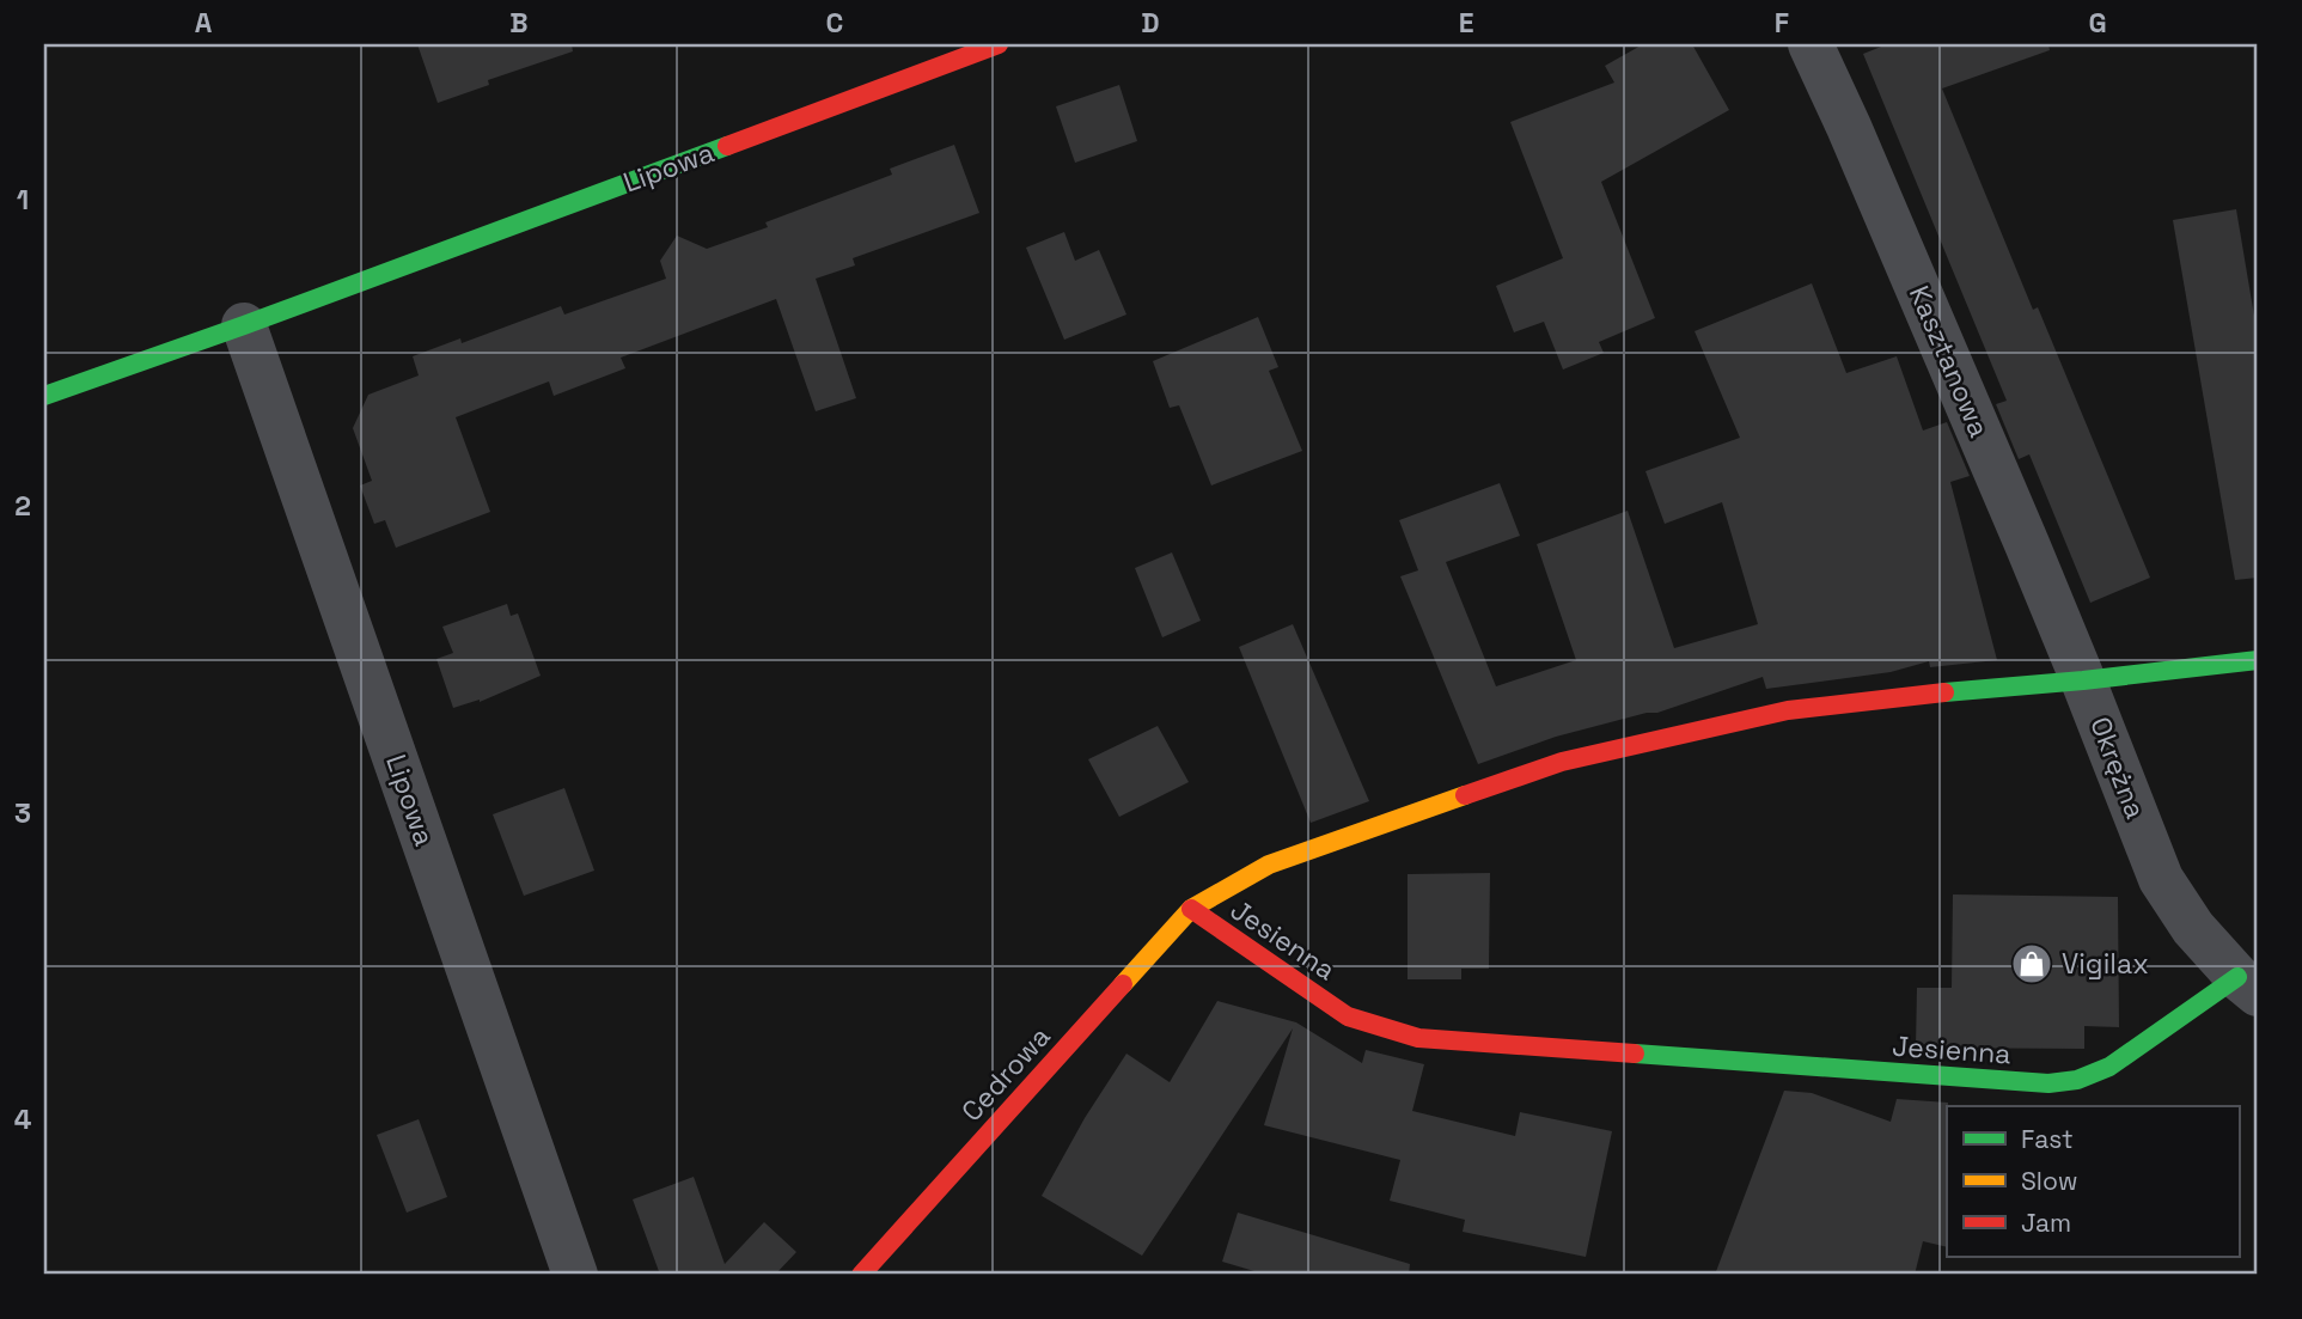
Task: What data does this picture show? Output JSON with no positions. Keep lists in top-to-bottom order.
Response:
{
  "streets": {
    "street": [
      "Lipowa",
      "Kasztanowa",
      "Okrężna",
      "Jesienna",
      "Cedrowa"
    ]
  },
  "crossings": [
    ["Kasztanowa", "Okrężna"],
    ["Kasztanowa", "Jesienna"],
    ["Okrężna", "Jesienna"],
    ["Jesienna", "Cedrowa"]
  ],
  "places": {
    "shop": ["Vigilax"]
  },
  "legend": ["Fast", "Slow", "Jam"],
  "grid": {
    "columns": [
      "A",
      "B",
      "C",
      "D",
      "E",
      "F",
      "G"
    ],
    "rows": [
      "1",
      "2",
      "3",
      "4"
    ]
  }
}
